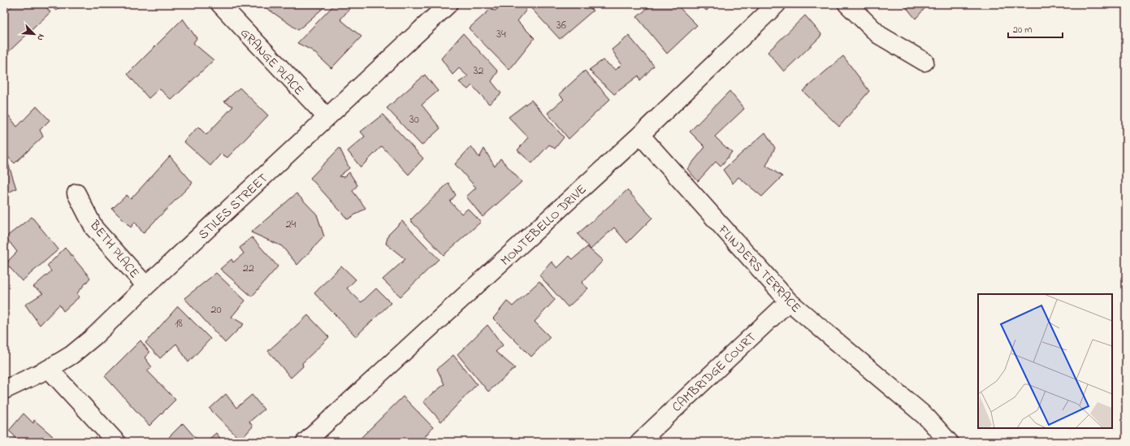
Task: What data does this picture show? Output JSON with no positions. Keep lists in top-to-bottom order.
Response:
{
  "streets": {
    "street": [
      "GRANGE PLACE",
      "STILES STREET",
      "MONTEBELLO DRIVE",
      "BETH PLACE",
      "FLINDERS TERRACE",
      "CAMBRIDGE COURT"
    ]
  },
  "crossings": [
    ["GRANGE PLACE", "STILES STREET"],
    ["STILES STREET", "BETH PLACE"],
    ["MONTEBELLO DRIVE", "FLINDERS TERRACE"],
    ["FLINDERS TERRACE", "CAMBRIDGE COURT"]
  ],
  "house_numbers": [
    "36",
    "34",
    "32",
    "30",
    "24",
    "22",
    "20",
    "18"
  ],
  "scale_bar": "20 m",
  "north": "bottom right"
}
